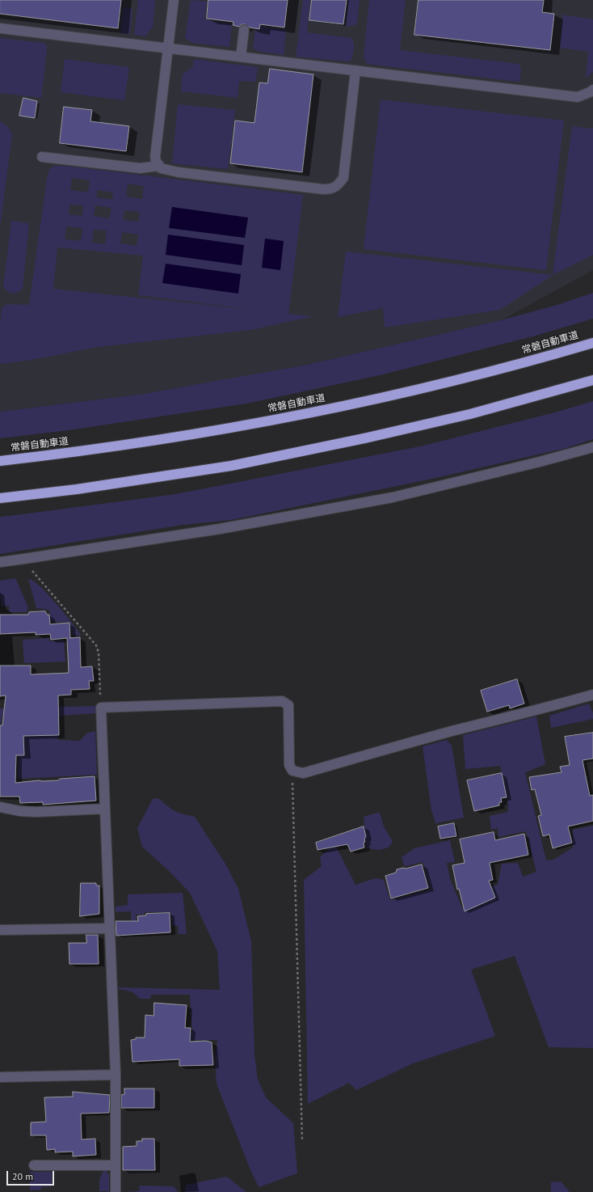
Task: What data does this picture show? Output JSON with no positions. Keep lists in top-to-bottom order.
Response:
{
  "streets": {
    "highway": ["常磐自動車道"]
  },
  "scale_bar": "20 m"
}
